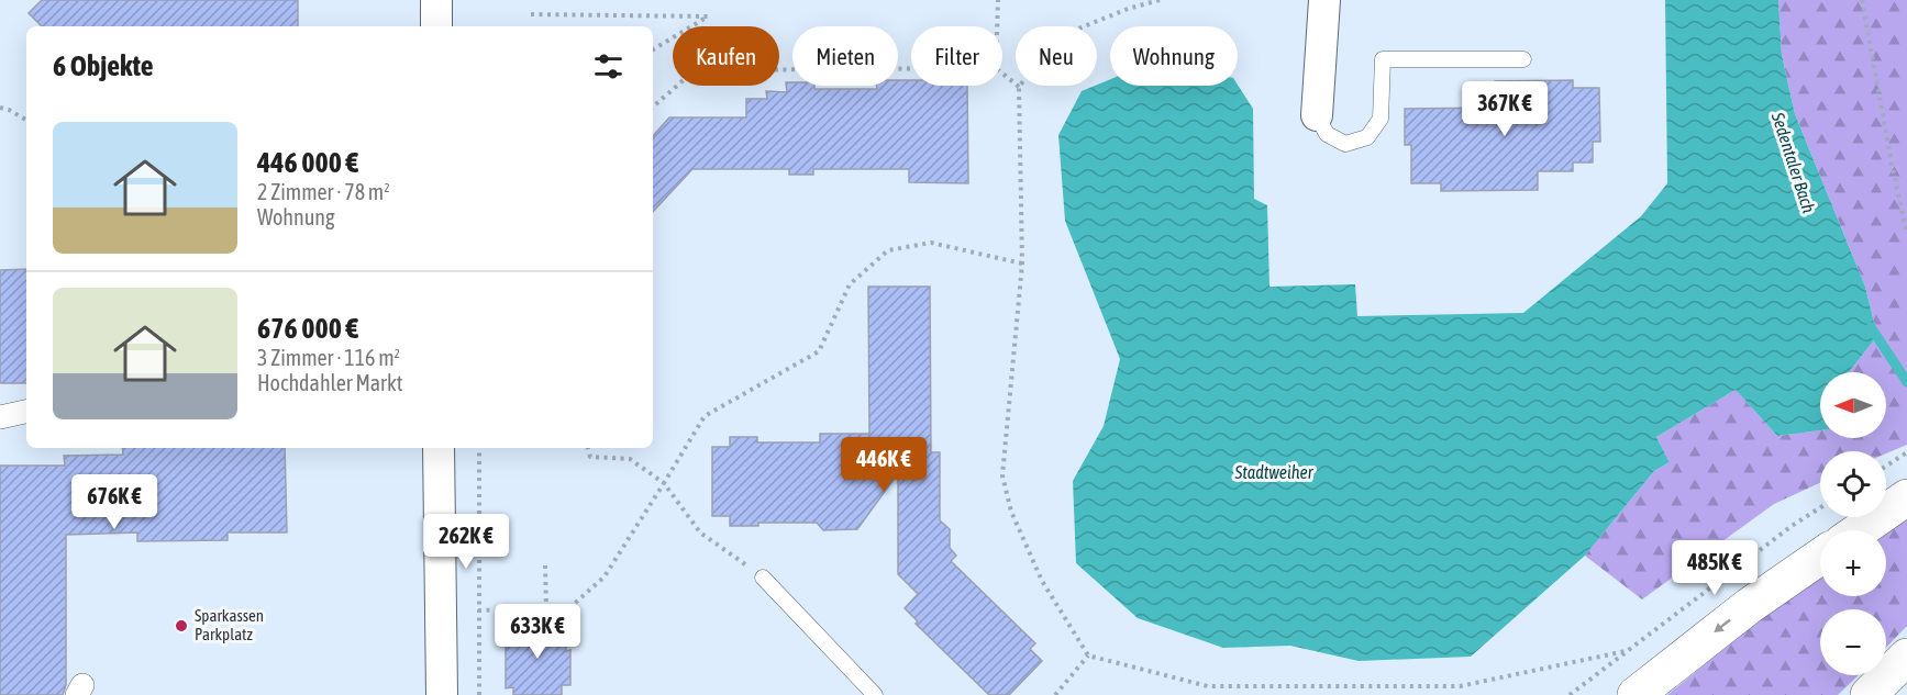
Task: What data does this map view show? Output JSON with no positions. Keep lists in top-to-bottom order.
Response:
{
  "water": ["Sedentaler Bach", "Stadtweiher"],
  "places": ["Sparkassen Parkplatz"],
  "north": "left",
  "page": {
    "chip": [
      "Kaufen",
      "Mieten",
      "Filter",
      "Neu",
      "Wohnung"
    ],
    "heading": "6 Objekte",
    "price": [
      "367K €",
      "446K €",
      "676K €",
      "262K €",
      "485K €",
      "633K €"
    ],
    "list": [
      {
        "name": "446 000 €",
        "note": "2 Zimmer · 78 m² · Wohnung"
      },
      {
        "name": "676 000 €",
        "note": "3 Zimmer · 116 m² · Hochdahler Markt"
      }
    ],
    "map_buttons": ["+", "−"]
  }
}
